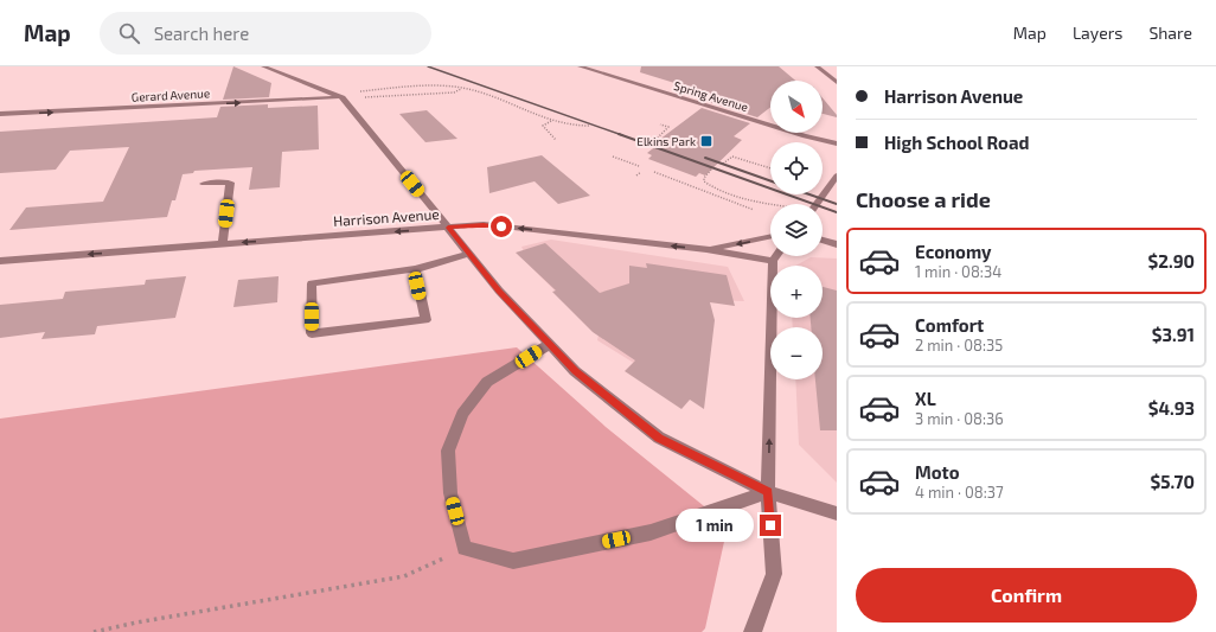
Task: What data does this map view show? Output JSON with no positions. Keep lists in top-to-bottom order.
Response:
{
  "streets": {
    "street": ["Gerard Avenue", "Spring Avenue", "Harrison Avenue"]
  },
  "one_way": ["Gerard Avenue", "Harrison Avenue"],
  "places": {
    "transit": ["Elkins Park"]
  },
  "north": "bottom right",
  "page": {
    "header": "Map",
    "search": "Search here",
    "nav": ["Map", "Layers", "Share"],
    "banner": ["Harrison Avenue", "High School Road"],
    "map_buttons": ["+", "−"],
    "heading": "Choose a ride",
    "list": [
      {
        "name": "Economy",
        "note": "1 min · 08:34",
        "value": "$2.90"
      },
      {
        "name": "Comfort",
        "note": "2 min · 08:35",
        "value": "$3.91"
      },
      {
        "name": "XL",
        "note": "3 min · 08:36",
        "value": "$4.93"
      },
      {
        "name": "Moto",
        "note": "4 min · 08:37",
        "value": "$5.70"
      }
    ],
    "bubble": "1 min",
    "buttons": "Confirm"
  }
}
